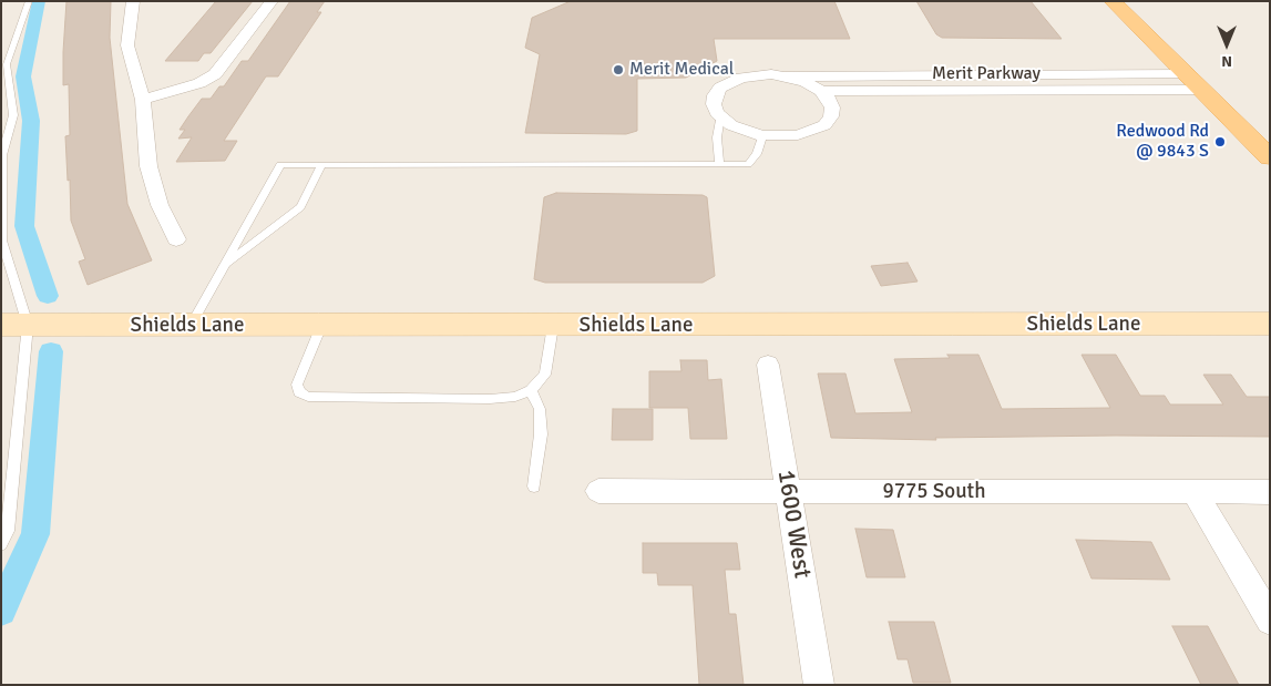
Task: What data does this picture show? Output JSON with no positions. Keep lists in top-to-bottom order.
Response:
{
  "streets": {
    "main road": ["Shields Lane"],
    "street": ["Merit Parkway", "9775 South", "1600 West"]
  },
  "crossings": [
    ["9775 South", "1600 West"]
  ],
  "places": ["Merit Medical", "Redwood Rd @ 9843 S"],
  "north": "bottom"
}
